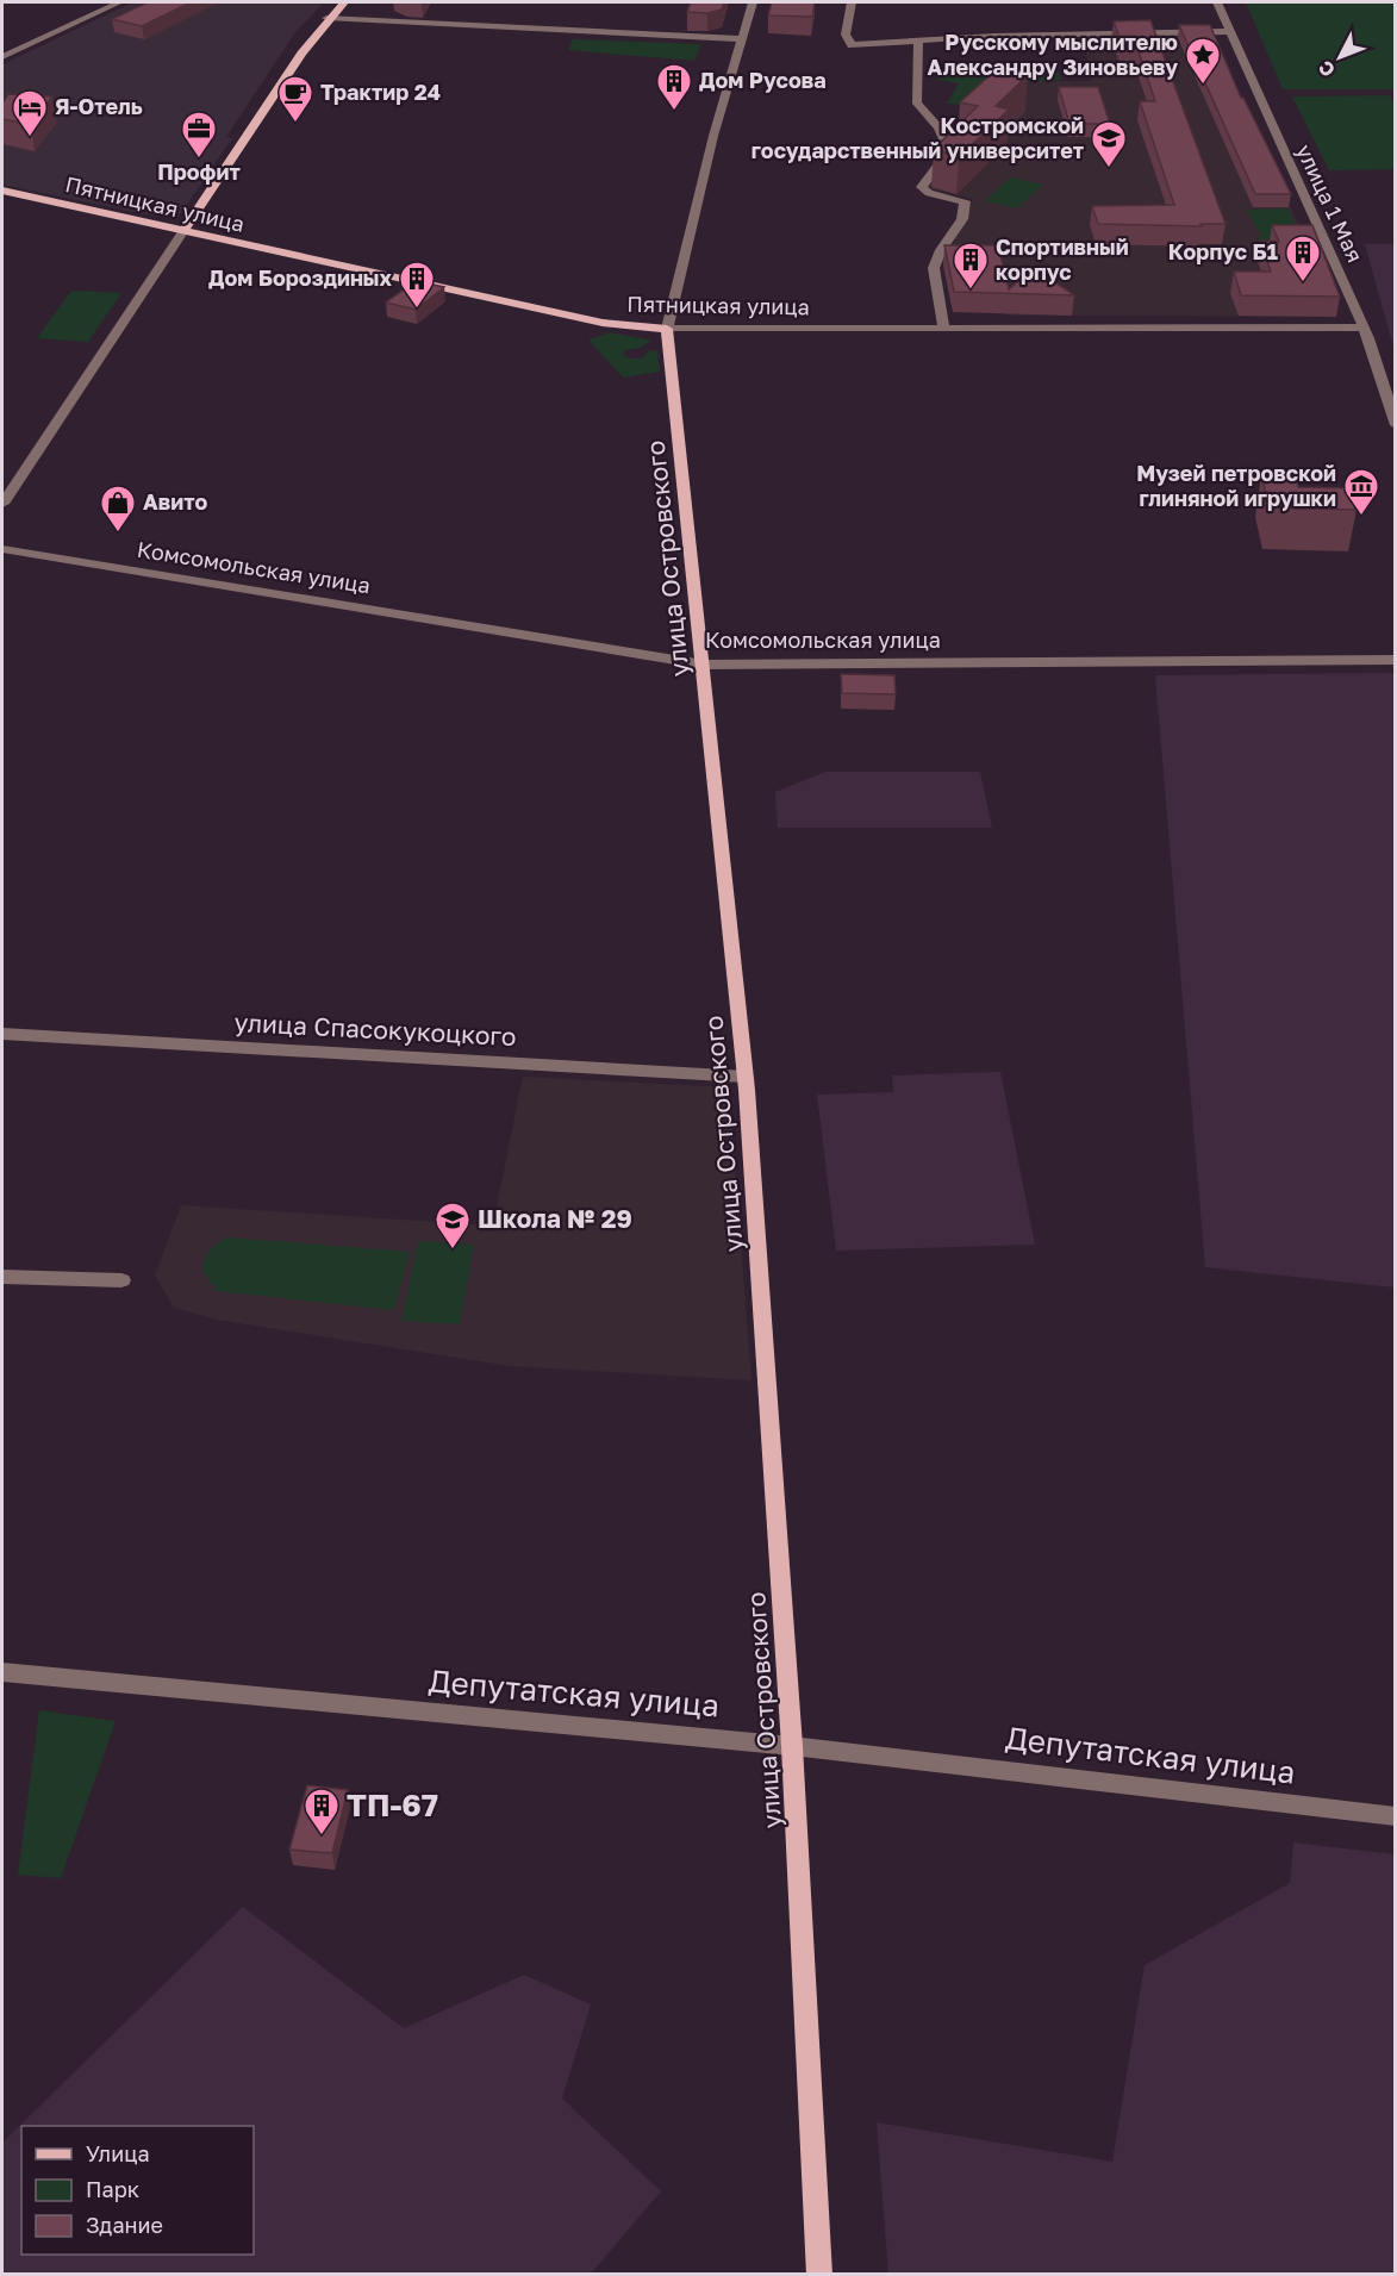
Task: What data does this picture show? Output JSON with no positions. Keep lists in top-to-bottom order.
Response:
{
  "streets": {
    "main road": ["Пятницкая улица", "улица Островского"],
    "street": [
      "улица 1 Мая",
      "Комсомольская улица",
      "улица Спасокукоцкого",
      "Депутатская улица"
    ]
  },
  "crossings": [
    ["улица 1 Мая", "Пятницкая улица"],
    ["Пятницкая улица", "улица Островского"],
    ["улица Островского", "Комсомольская улица"],
    ["улица Островского", "улица Спасокукоцкого"],
    ["улица Островского", "Депутатская улица"]
  ],
  "places": {
    "place": ["Русскому мыслителю Александру Зиновьеву"],
    "building": [
      "Дом Русова",
      "Корпус Б1",
      "Спортивный корпус",
      "Дом Бороздиных",
      "ТП-67"
    ],
    "cafe": ["Трактир 24"],
    "hotel": ["Я-Отель"],
    "office": ["Профит"],
    "school or university": ["Костромской государственный университет", "Школа № 29"],
    "museum": ["Музей петровской глиняной игрушки"],
    "shop": ["Авито"]
  },
  "legend": ["Улица", "Парк", "Здание"],
  "north": "bottom left"
}
